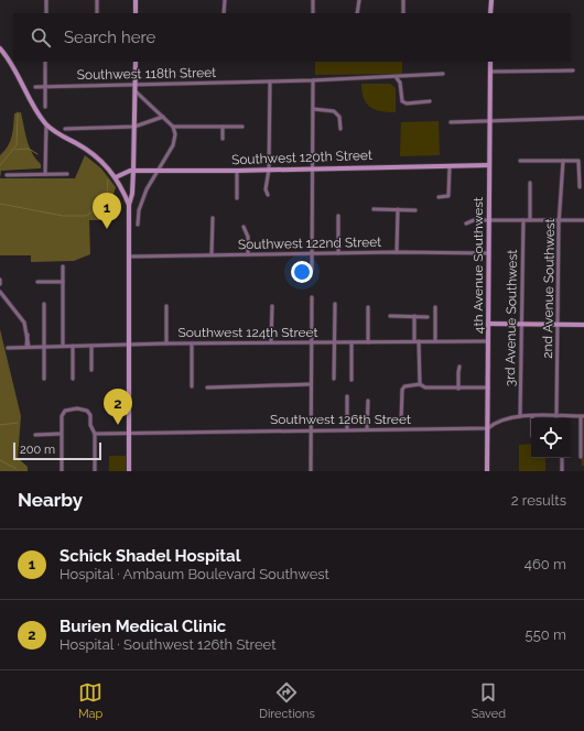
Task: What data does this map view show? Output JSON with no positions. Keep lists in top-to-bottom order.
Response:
{
  "streets": {
    "street": [
      "Southwest 118th Street",
      "Southwest 120th Street",
      "Southwest 122nd Street",
      "4th Avenue Southwest",
      "2nd Avenue Southwest",
      "3rd Avenue Southwest",
      "Southwest 124th Street",
      "Southwest 126th Street"
    ]
  },
  "crossings": [
    ["Southwest 120th Street", "4th Avenue Southwest"],
    ["Southwest 122nd Street", "4th Avenue Southwest"],
    ["4th Avenue Southwest", "Southwest 124th Street"],
    ["4th Avenue Southwest", "Southwest 126th Street"],
    ["2nd Avenue Southwest", "Southwest 126th Street"],
    ["3rd Avenue Southwest", "Southwest 126th Street"]
  ],
  "scale_bar": "200 m",
  "page": {
    "search": "Search here",
    "pins": ["1", "2"],
    "scale": "200 m",
    "heading": ["Nearby", "2 results"],
    "list": [
      {
        "mark": "1",
        "name": "Schick Shadel Hospital",
        "note": "Hospital · Ambaum Boulevard Southwest",
        "value": "460 m"
      },
      {
        "mark": "2",
        "name": "Burien Medical Clinic",
        "note": "Hospital · Southwest 126th Street",
        "value": "550 m"
      }
    ],
    "nav": ["Map", "Directions", "Saved"]
  }
}
